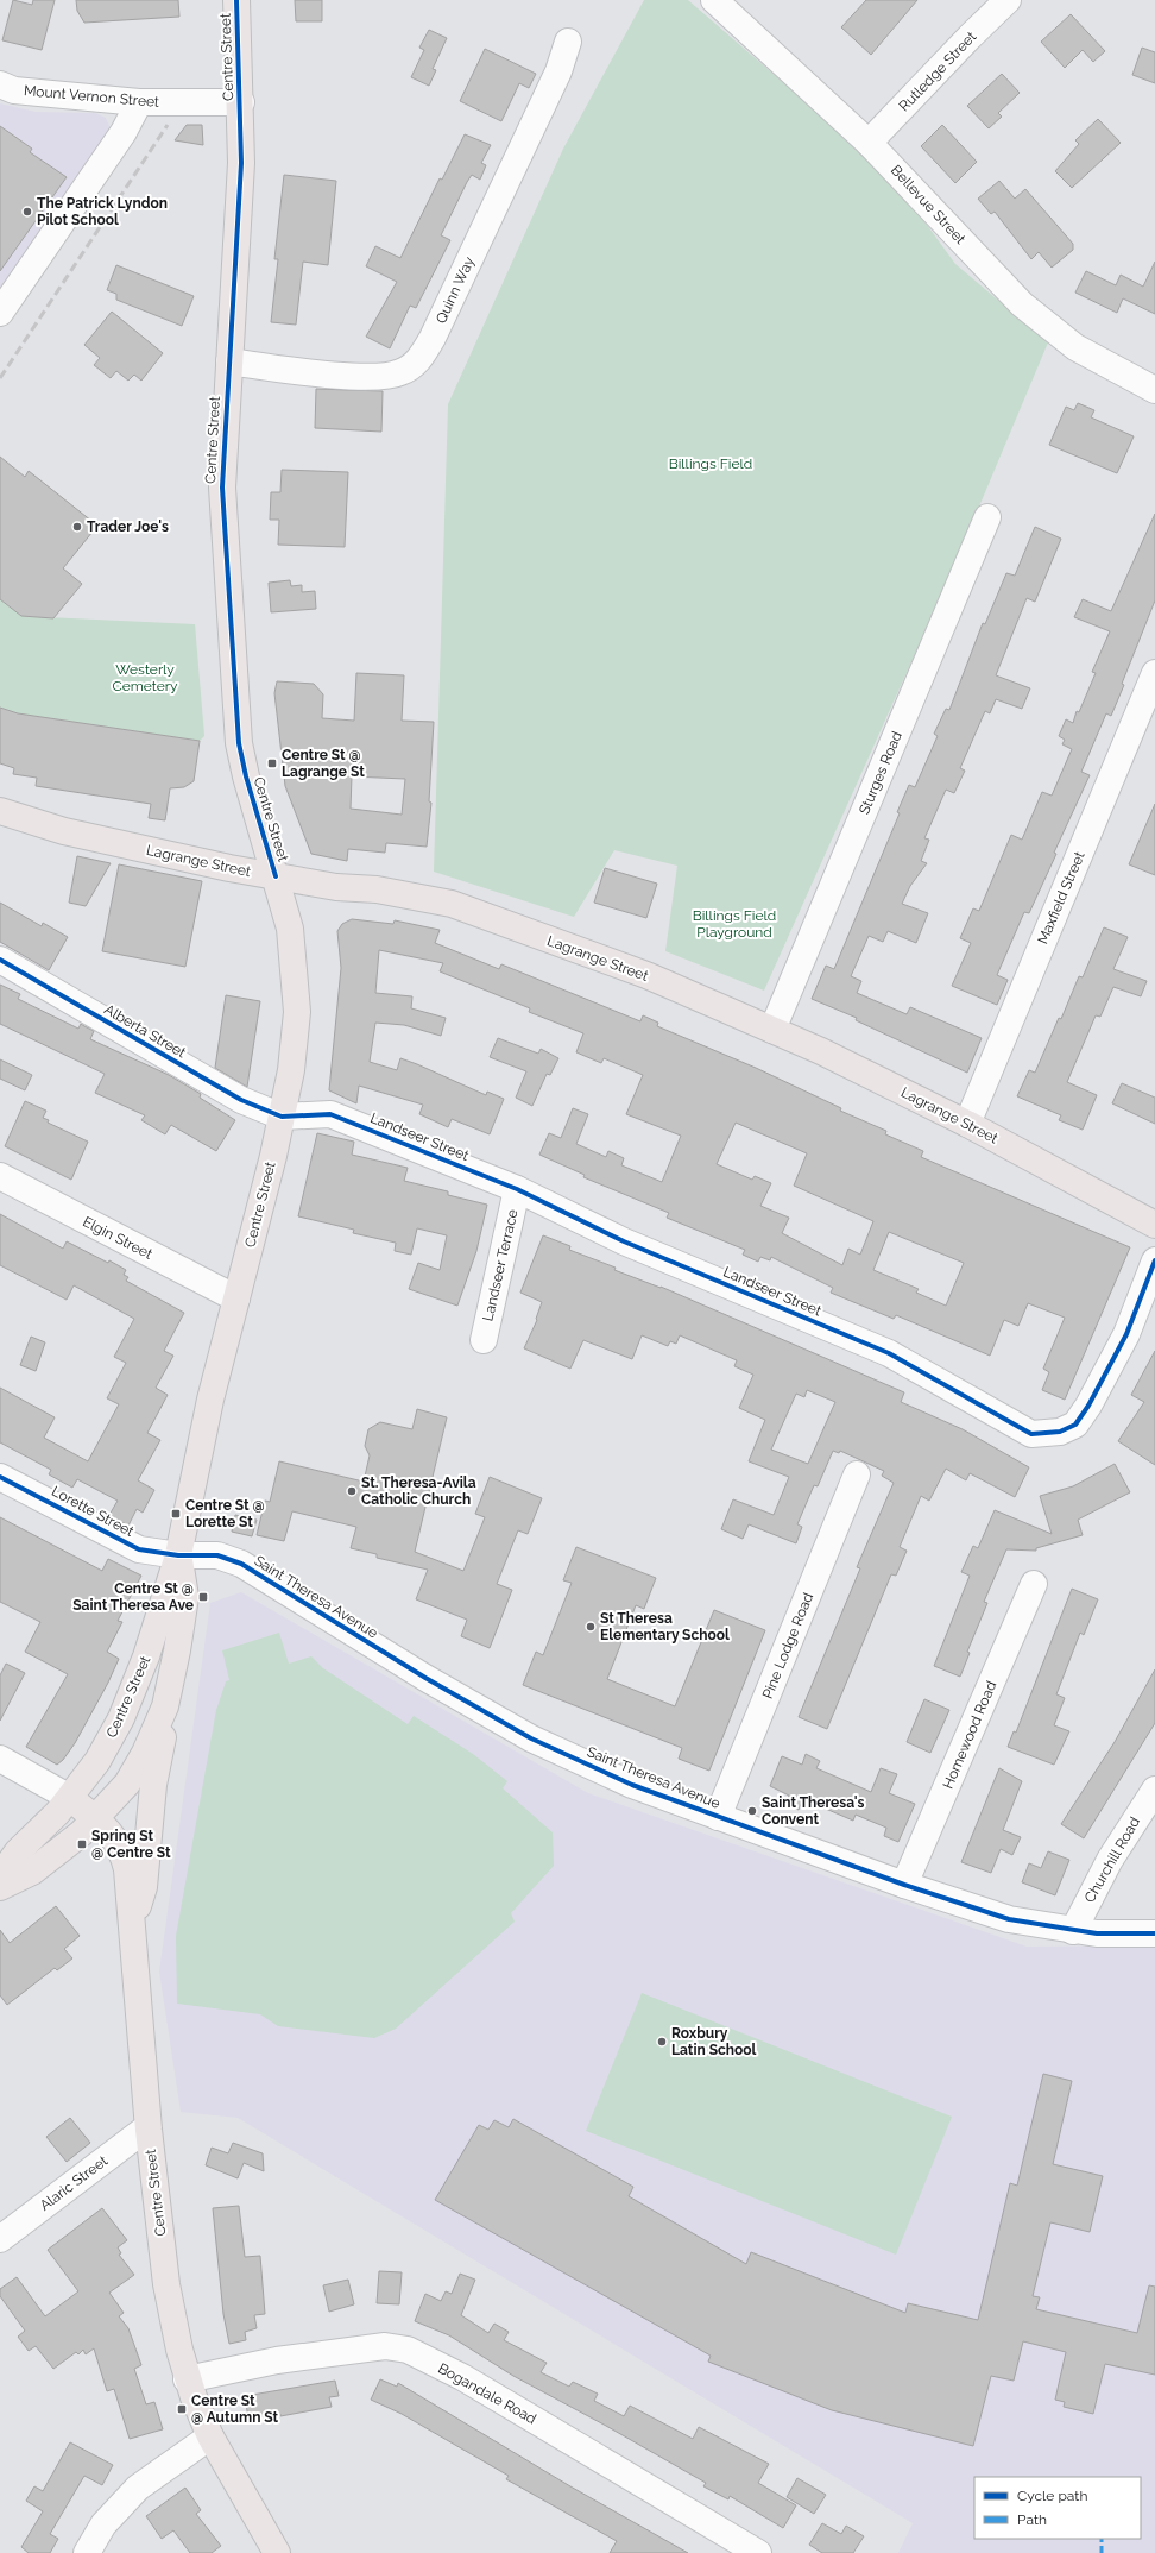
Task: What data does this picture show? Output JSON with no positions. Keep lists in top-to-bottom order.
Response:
{
  "streets": {
    "main road": ["Centre Street", "Lagrange Street"],
    "street": [
      "Rutledge Street",
      "Mount Vernon Street",
      "Bellevue Street",
      "Quinn Way",
      "Sturges Road",
      "Maxfield Street",
      "Alberta Street",
      "Landseer Street",
      "Elgin Street",
      "Landseer Terrace",
      "Lorette Street",
      "Saint Theresa Avenue",
      "Pine Lodge Road",
      "Homewood Road",
      "Churchill Road",
      "Alaric Street",
      "Bogandale Road"
    ]
  },
  "crossings": [
    ["Centre Street", "Mount Vernon Street"],
    ["Centre Street", "Quinn Way"],
    ["Centre Street", "Lagrange Street"],
    ["Centre Street", "Alberta Street"],
    ["Centre Street", "Landseer Street"],
    ["Centre Street", "Elgin Street"],
    ["Centre Street", "Lorette Street"],
    ["Centre Street", "Saint Theresa Avenue"],
    ["Centre Street", "Alaric Street"],
    ["Centre Street", "Bogandale Road"],
    ["Rutledge Street", "Bellevue Street"],
    ["Sturges Road", "Lagrange Street"],
    ["Lagrange Street", "Maxfield Street"],
    ["Alberta Street", "Landseer Street"],
    ["Landseer Street", "Landseer Terrace"],
    ["Lorette Street", "Saint Theresa Avenue"],
    ["Saint Theresa Avenue", "Pine Lodge Road"],
    ["Saint Theresa Avenue", "Homewood Road"],
    ["Saint Theresa Avenue", "Churchill Road"]
  ],
  "parks": ["Billings Field", "Westerly Cemetery", "Billings Field Playground"],
  "places": {
    "other": [
      "The Patrick Lyndon Pilot School",
      "Trader Joe's",
      "St. Theresa-Avila Catholic Church",
      "St Theresa Elementary School",
      "Saint Theresa's Convent",
      "Roxbury Latin School"
    ],
    "transit": [
      "Centre St @ Lagrange St",
      "Centre St @ Lorette St",
      "Centre St @ Saint Theresa Ave",
      "Spring St @ Centre St",
      "Centre St @ Autumn St"
    ]
  },
  "legend": ["Cycle path", "Path"]
}
